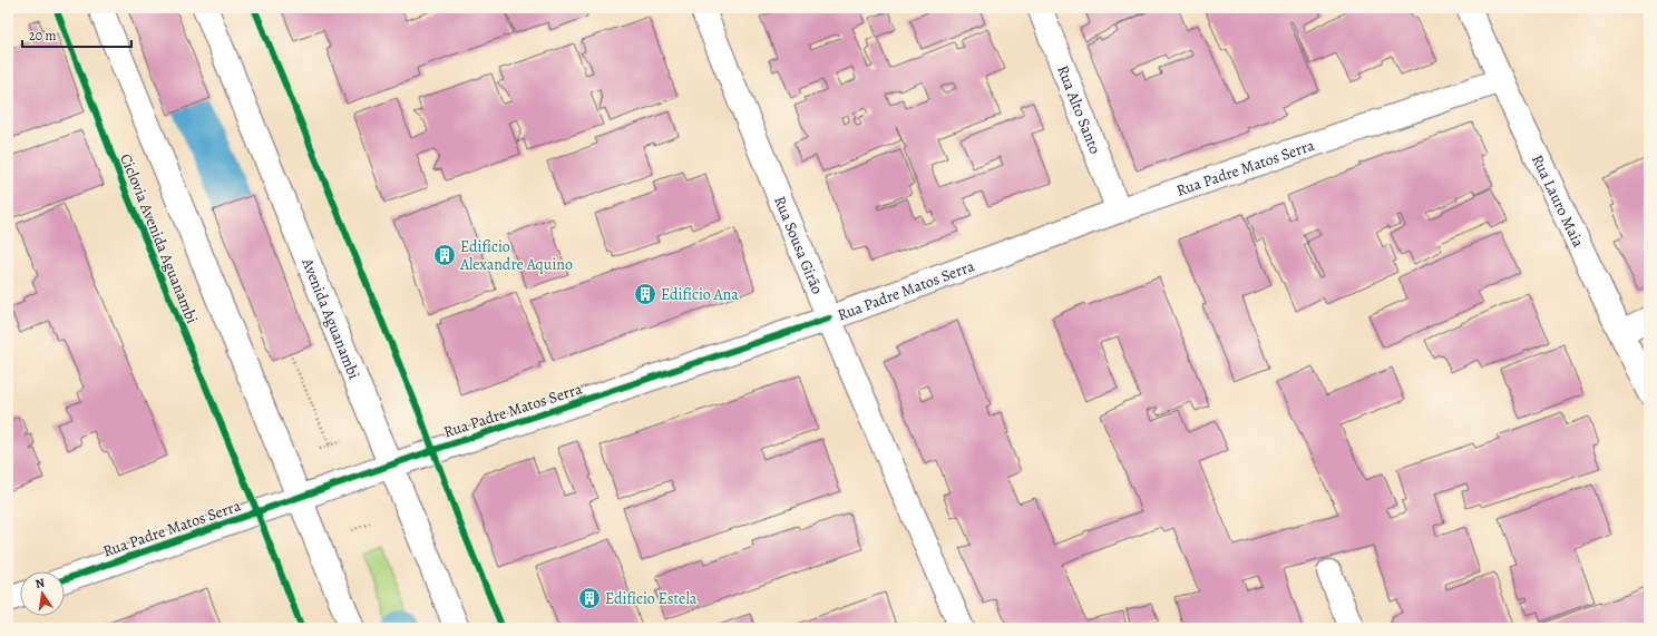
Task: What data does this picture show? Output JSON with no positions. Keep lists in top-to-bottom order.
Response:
{
  "streets": {
    "street": [
      "Rua Alto Santo",
      "Rua Padre Matos Serra",
      "Rua Lauro Maia",
      "Rua Sousa Girão",
      "Avenida Aguanambi"
    ],
    "cycle path": ["Ciclovia Avenida Aguanambi"]
  },
  "crossings": [
    ["Rua Alto Santo", "Rua Padre Matos Serra"],
    ["Rua Padre Matos Serra", "Rua Lauro Maia"],
    ["Rua Padre Matos Serra", "Rua Sousa Girão"],
    ["Rua Padre Matos Serra", "Avenida Aguanambi"]
  ],
  "places": {
    "building": ["Edifício Alexandre Aquino", "Edifício Ana", "Edifício Estela"]
  },
  "scale_bar": "20 m",
  "north": "top"
}
